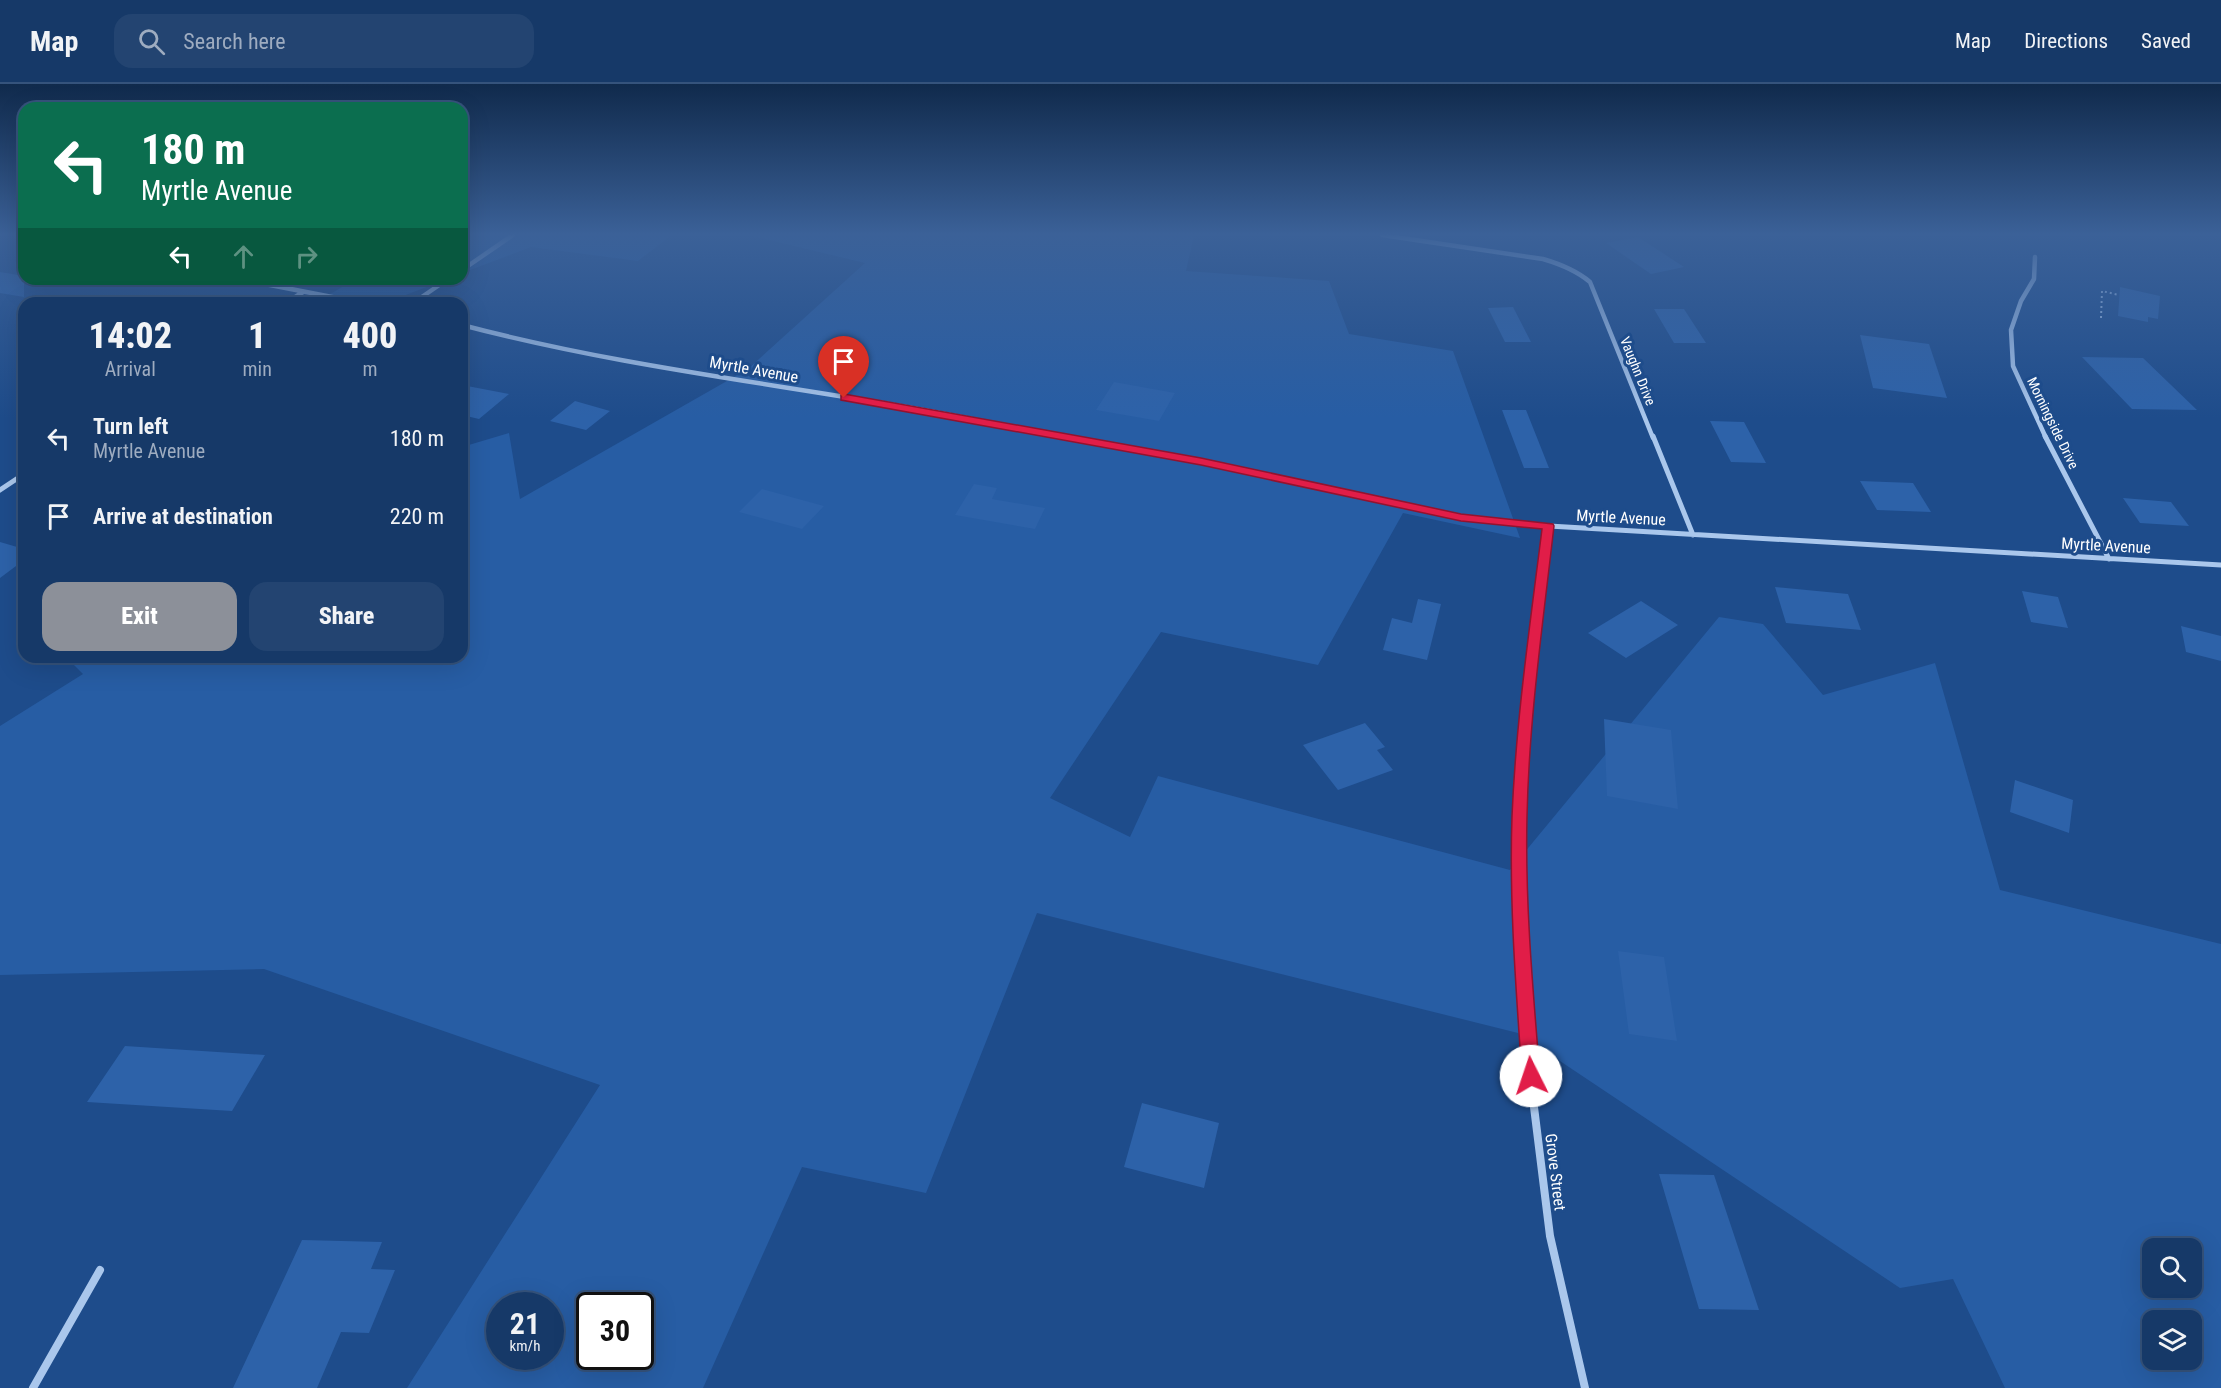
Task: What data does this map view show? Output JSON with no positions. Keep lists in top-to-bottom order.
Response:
{
  "streets": {
    "street": [
      "Myrtle Avenue",
      "Vaughn Drive",
      "Morningside Drive",
      "Grove Street"
    ]
  },
  "crossings": [
    ["Myrtle Avenue", "Vaughn Drive"],
    ["Myrtle Avenue", "Morningside Drive"],
    ["Myrtle Avenue", "Grove Street"]
  ],
  "page": {
    "header": "Map",
    "search": "Search here",
    "nav": ["Map", "Directions", "Saved"],
    "turn": ["180 m", "Myrtle Avenue"],
    "eta": [
      "14:02",
      "Arrival",
      "1",
      "min",
      "400",
      "m"
    ],
    "list": [
      {
        "name": "Turn left",
        "note": "Myrtle Avenue",
        "value": "180 m"
      },
      {
        "name": "Arrive at destination",
        "value": "220 m"
      }
    ],
    "buttons": ["Exit", "Share"],
    "speed": "21 km/h",
    "limit": "30"
  }
}
